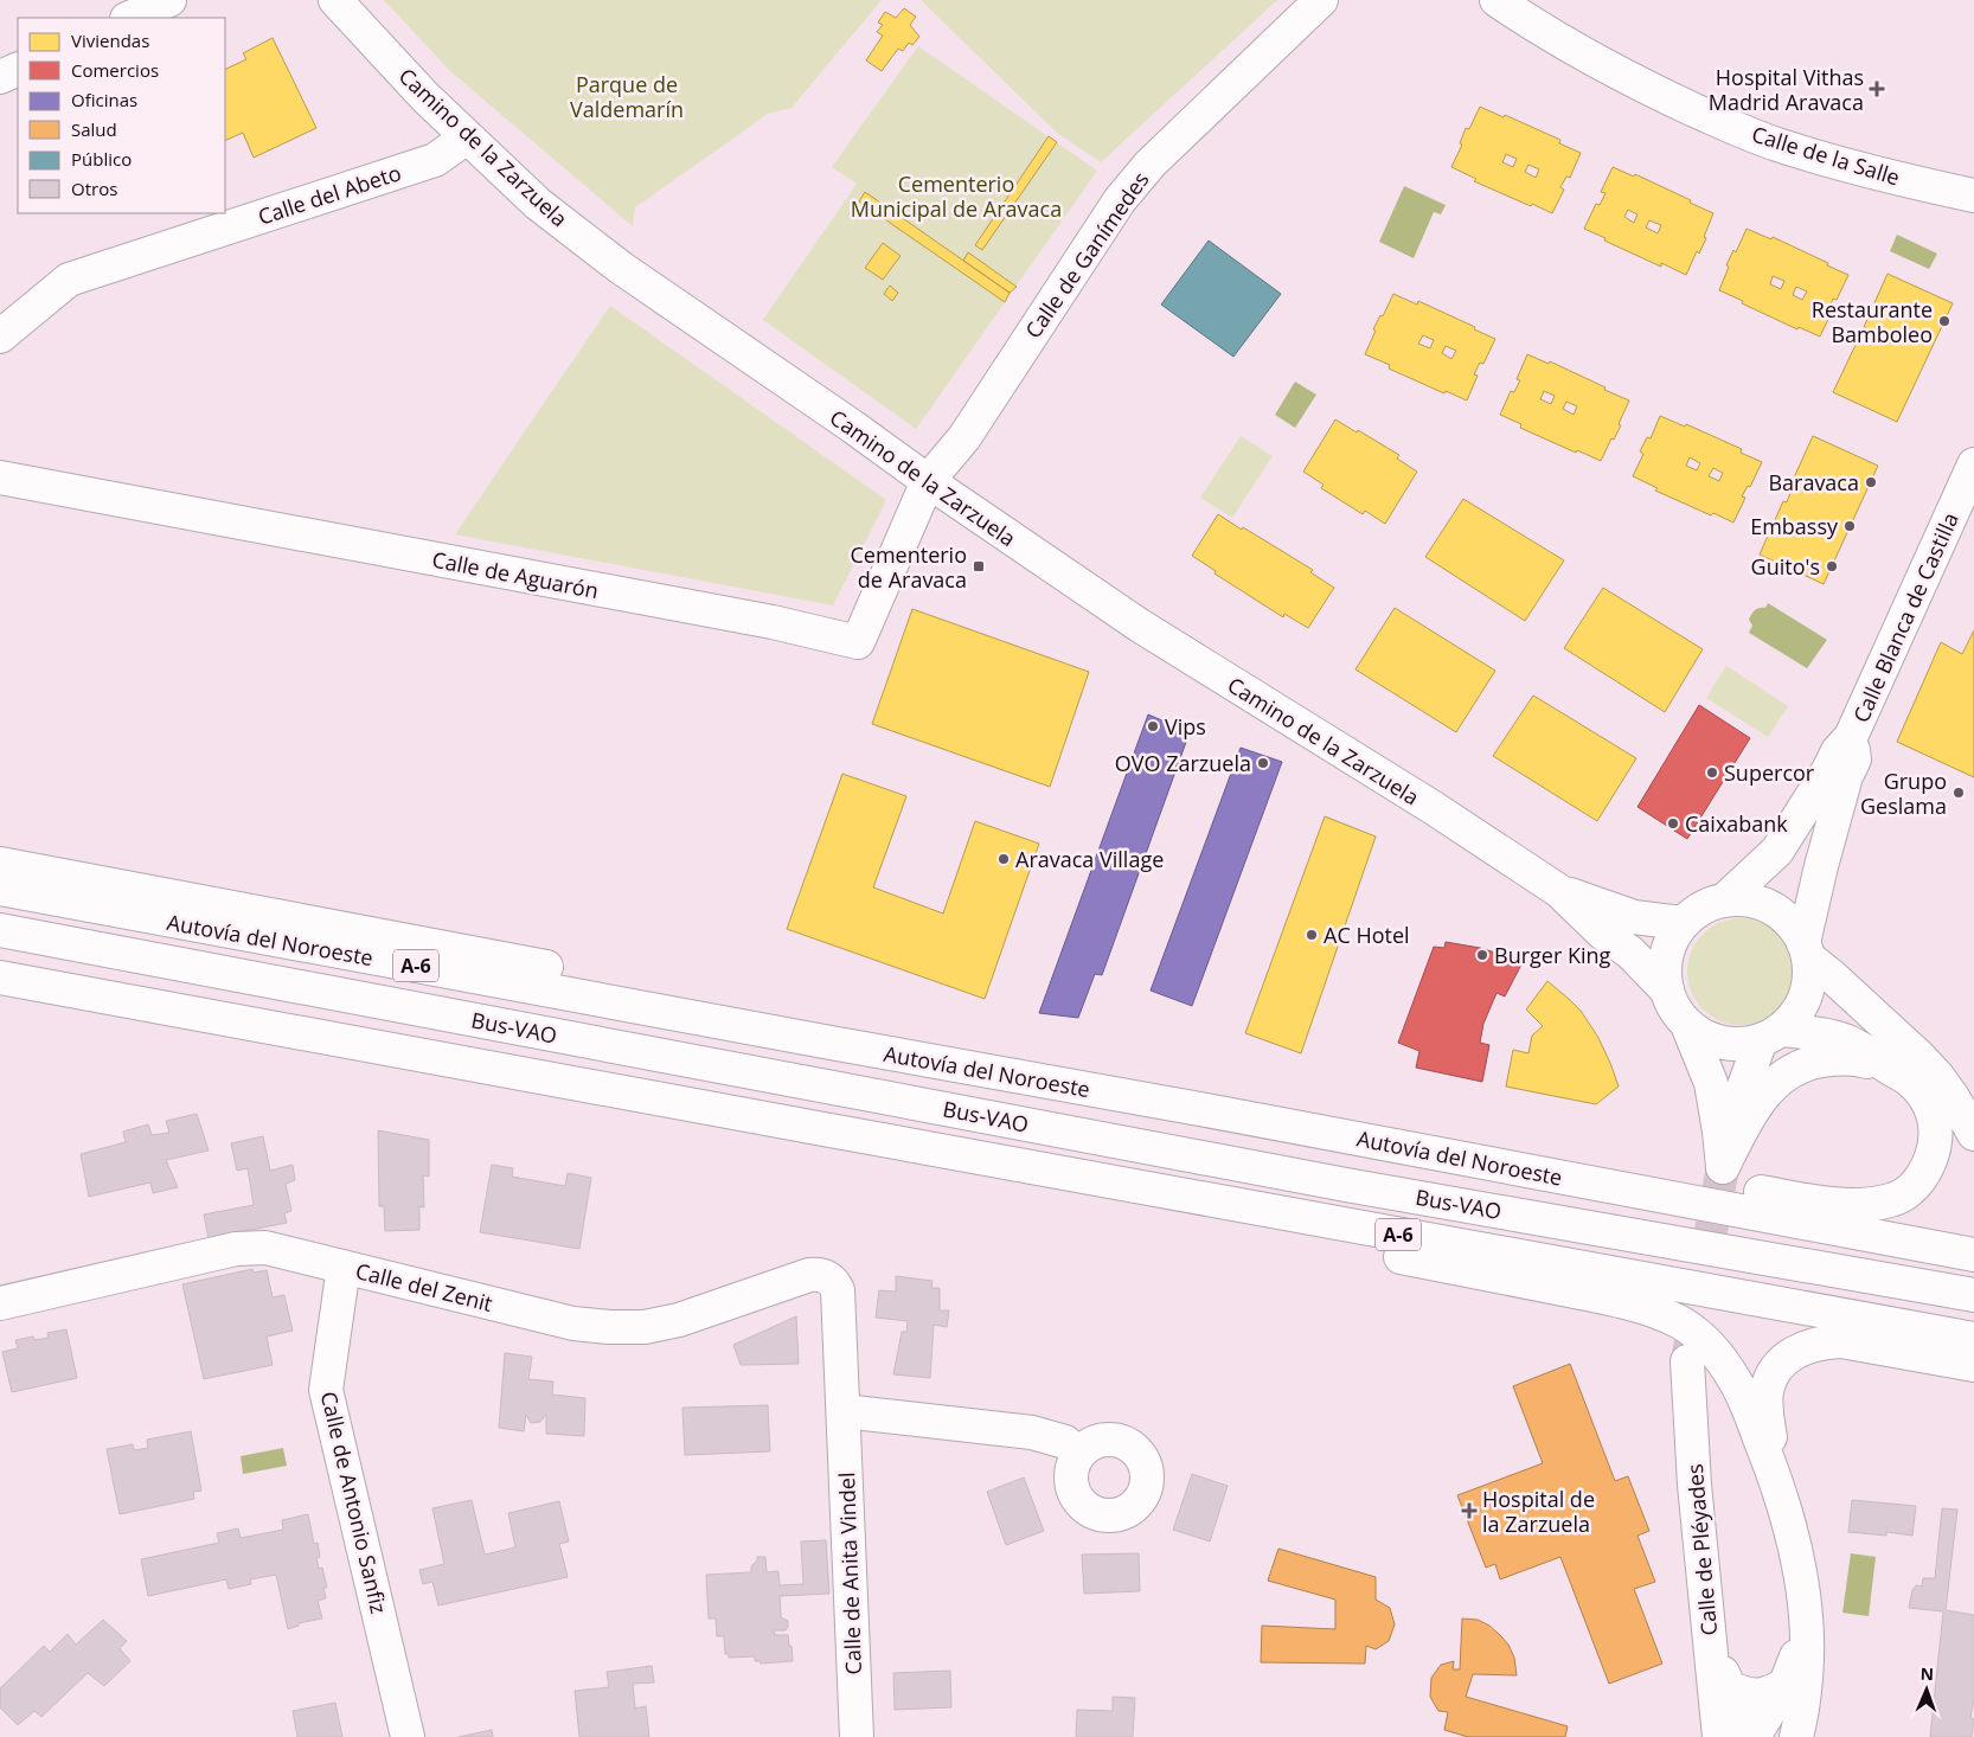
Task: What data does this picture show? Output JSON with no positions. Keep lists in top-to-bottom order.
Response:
{
  "streets": {
    "main road": [
      "Camino de la Zarzuela",
      "Calle de la Salle",
      "Calle del Abeto",
      "Calle de Ganímedes",
      "Calle de Aguarón",
      "Calle Blanca de Castilla",
      "Autovía del Noroeste",
      "A-6",
      "Bus-VAO",
      "Calle del Zenit",
      "Calle de Antonio Sanfiz",
      "Calle de Pléyades",
      "Calle de Anita Vindel"
    ]
  },
  "crossings": [
    ["Camino de la Zarzuela", "Calle del Abeto"],
    ["Camino de la Zarzuela", "Calle de Ganímedes"],
    ["Camino de la Zarzuela", "Calle de Aguarón"],
    ["Camino de la Zarzuela", "Calle Blanca de Castilla"],
    ["Calle de Ganímedes", "Calle de Aguarón"],
    ["Calle del Zenit", "Calle de Antonio Sanfiz"],
    ["Calle del Zenit", "Calle de Anita Vindel"]
  ],
  "parks": ["Parque de Valdemarín", "Cementerio Municipal de Aravaca"],
  "places": {
    "health": ["Hospital Vithas Madrid Aravaca", "Hospital de la Zarzuela"],
    "other": [
      "Restaurante Bamboleo",
      "Baravaca",
      "Embassy",
      "Guito's",
      "Vips",
      "OVO Zarzuela",
      "Supercor",
      "Grupo Geslama",
      "Caixabank",
      "Aravaca Village",
      "AC Hotel",
      "Burger King"
    ],
    "transit": ["Cementerio de Aravaca"]
  },
  "legend": [
    "Viviendas",
    "Comercios",
    "Oficinas",
    "Salud",
    "Público",
    "Otros"
  ],
  "north": "top"
}
